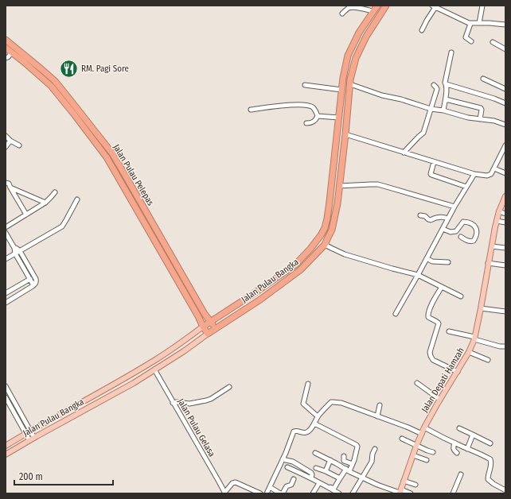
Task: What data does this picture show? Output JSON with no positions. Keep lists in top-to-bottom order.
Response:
{
  "streets": {
    "highway": ["Jalan Pulau Pelepas", "Jalan Pulau Bangka"],
    "main road": ["Jalan Depati Hamzah"],
    "street": ["Jalan Pulau Gelasa"]
  },
  "crossings": [
    ["Jalan Pulau Pelepas", "Jalan Pulau Bangka"],
    ["Jalan Pulau Bangka", "Jalan Pulau Gelasa"]
  ],
  "places": {
    "restaurant": ["RM. Pagi Sore"]
  },
  "scale_bar": "200 m"
}
